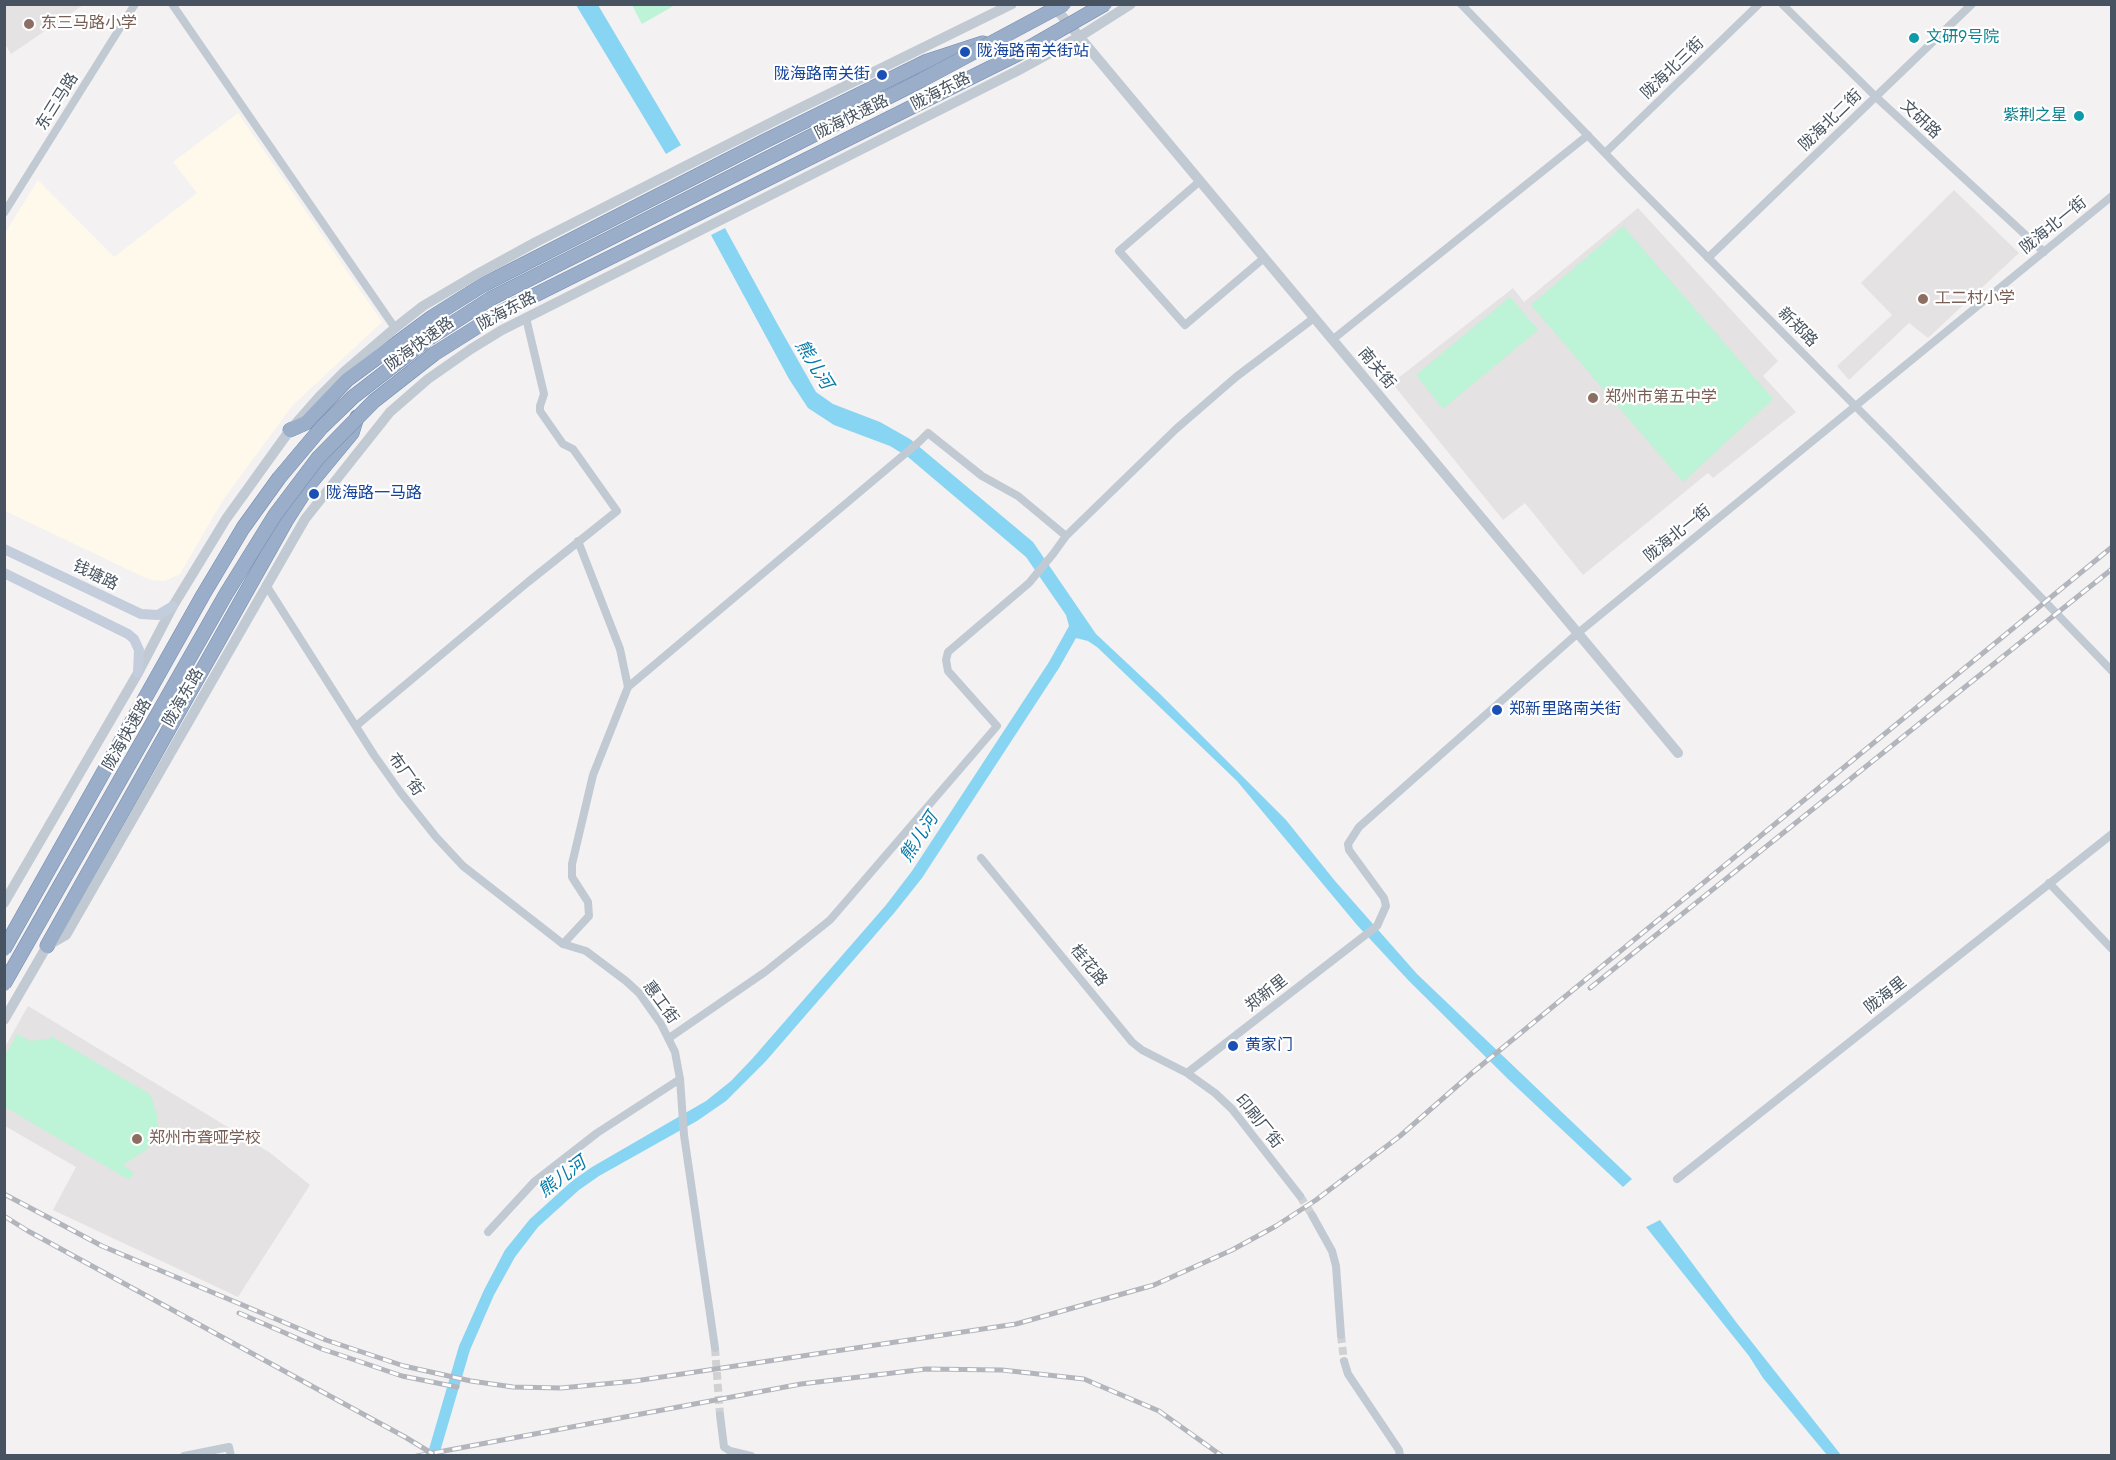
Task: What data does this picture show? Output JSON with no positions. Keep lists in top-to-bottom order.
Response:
{
  "streets": {
    "highway": ["陇海快速路"],
    "main road": ["钱塘路"],
    "street": [
      "陇海北三街",
      "陇海东路",
      "东三马路",
      "文研路",
      "陇海北二街",
      "陇海北一街",
      "新郑路",
      "南关街",
      "布厂街",
      "桂花路",
      "郑新里",
      "陇海里",
      "惠工街",
      "印刷厂街"
    ]
  },
  "crossings": [
    ["陇海北三街", "新郑路"],
    ["陇海东路", "南关街"],
    ["陇海东路", "布厂街"],
    ["文研路", "陇海北二街"],
    ["文研路", "陇海北一街"],
    ["陇海北二街", "新郑路"],
    ["陇海北一街", "新郑路"],
    ["陇海北一街", "南关街"],
    ["陇海北一街", "郑新里"],
    ["布厂街", "惠工街"],
    ["桂花路", "郑新里"],
    ["桂花路", "印刷厂街"],
    ["郑新里", "印刷厂街"]
  ],
  "water": ["熊儿河"],
  "places": [
    "东三马路小学",
    "文研9号院",
    "陇海路南关街站",
    "陇海路南关街",
    "紫荆之星",
    "工二村小学",
    "郑州市第五中学",
    "陇海路一马路",
    "郑新里路南关街",
    "黄家门",
    "郑州市聋哑学校"
  ]
}
